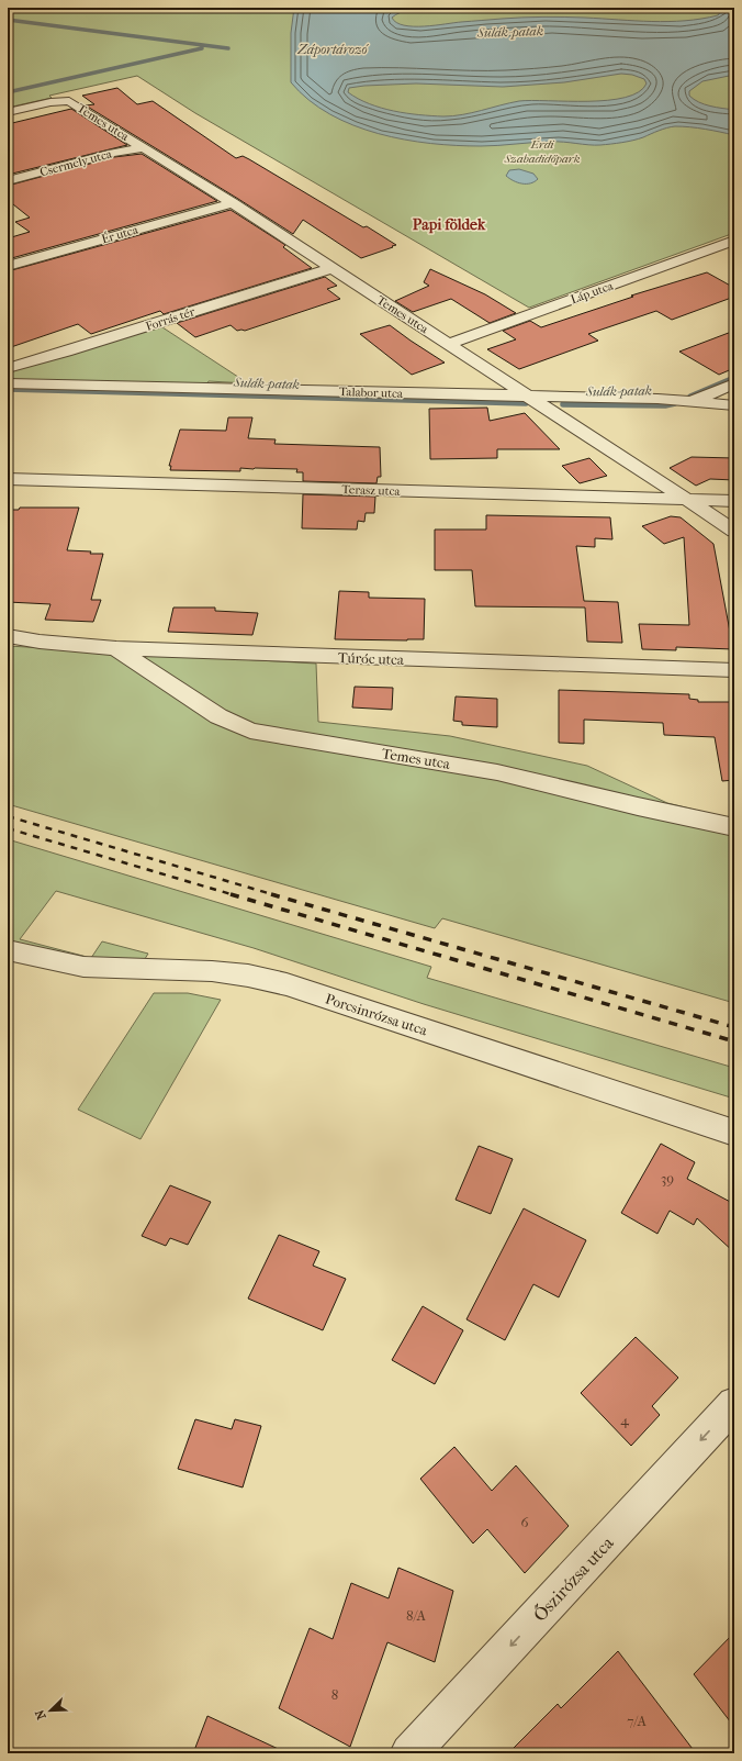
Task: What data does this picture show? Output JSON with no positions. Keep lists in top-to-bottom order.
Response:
{
  "streets": {
    "street": [
      "Temes utca",
      "Csermely utca",
      "Ér utca",
      "Láp utca",
      "Forrás tér",
      "Talabor utca",
      "Terasz utca",
      "Túróc utca",
      "Porcsinrózsa utca",
      "Őszirózsa utca"
    ]
  },
  "crossings": [
    ["Temes utca", "Csermely utca"],
    ["Temes utca", "Ér utca"],
    ["Temes utca", "Láp utca"],
    ["Temes utca", "Forrás tér"],
    ["Temes utca", "Talabor utca"],
    ["Temes utca", "Terasz utca"],
    ["Temes utca", "Túróc utca"]
  ],
  "one_way": ["Őszirózsa utca"],
  "districts": ["Papi földek"],
  "water": ["Sulák-patak", "Záportározó"],
  "parks": ["Érdi Szabadidőpark"],
  "house_numbers": [
    "39",
    "4",
    "6",
    "8/A",
    "8",
    "7/A"
  ],
  "north": "bottom left"
}
